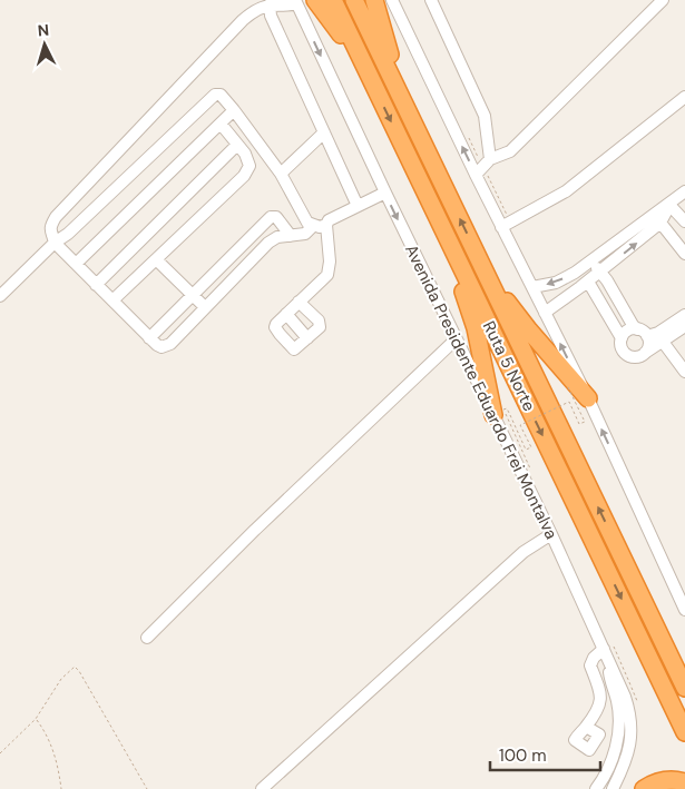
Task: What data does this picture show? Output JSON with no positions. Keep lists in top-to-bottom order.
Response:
{
  "streets": {
    "highway": ["Ruta 5 Norte"],
    "street": ["Avenida Presidente Eduardo Frei Montalva"]
  },
  "scale_bar": "100 m",
  "north": "top"
}
